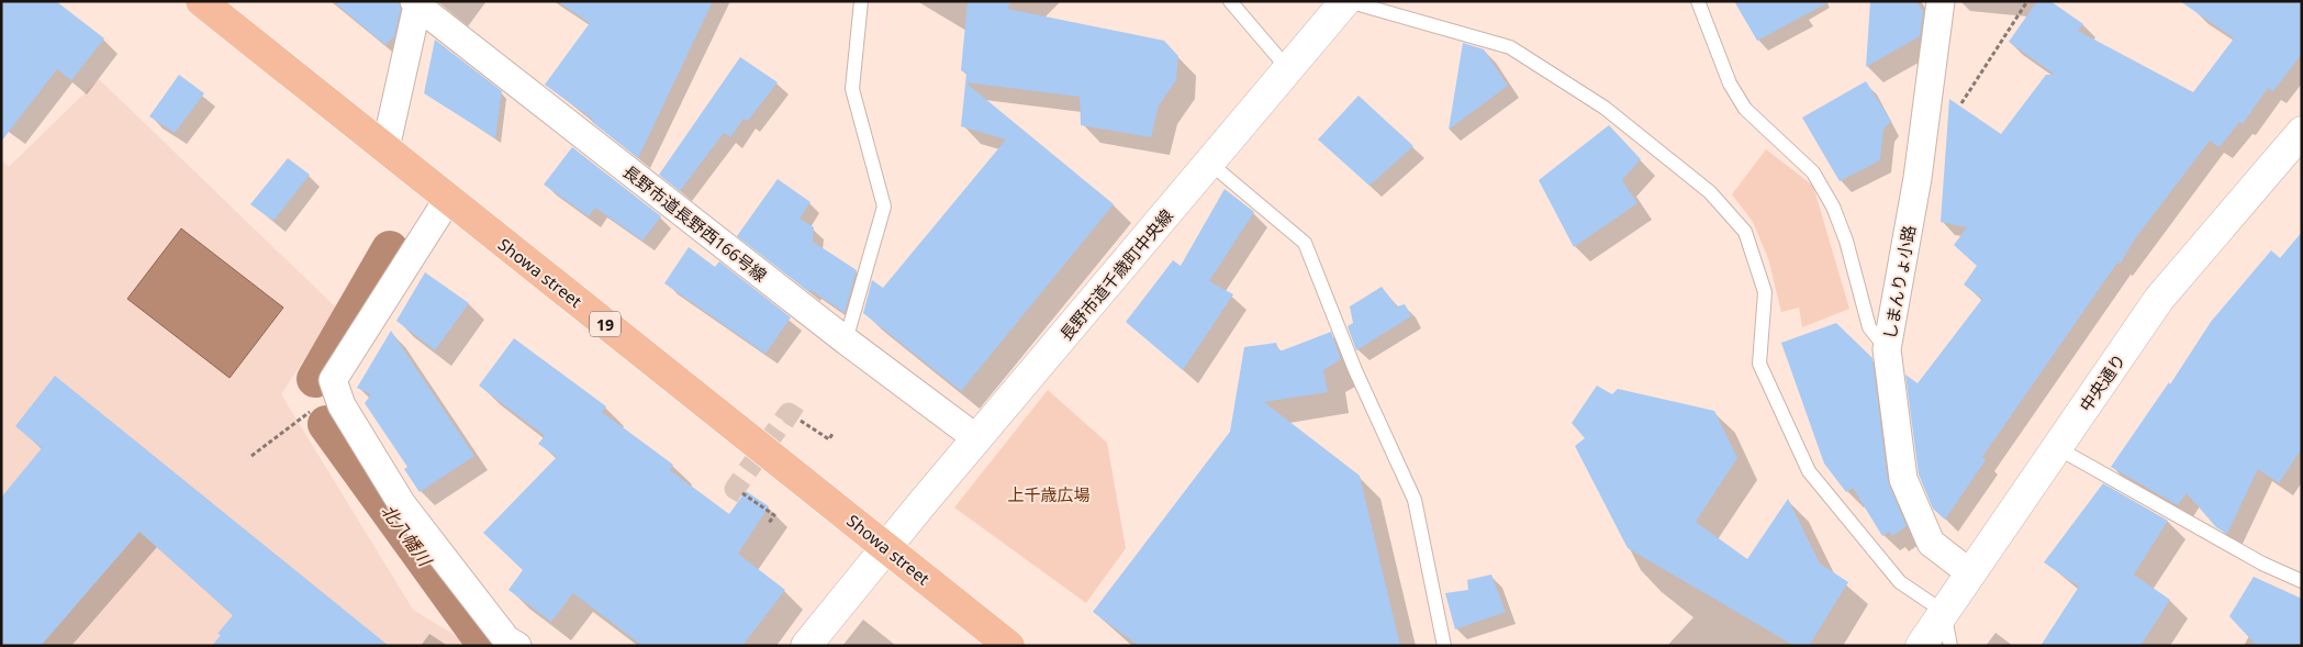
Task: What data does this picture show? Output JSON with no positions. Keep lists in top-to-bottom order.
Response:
{
  "streets": {
    "highway": ["Showa street", "19"],
    "street": [
      "長野市道長野西166号線",
      "長野市道千歳町中央線",
      "しまんりょ小路",
      "中央通り"
    ]
  },
  "crossings": [
    ["長野市道長野西166号線", "長野市道千歳町中央線"],
    ["Showa street", "長野市道千歳町中央線"],
    ["しまんりょ小路", "中央通り"]
  ],
  "water": ["北八幡川"],
  "parks": ["上千歳広場"]
}
